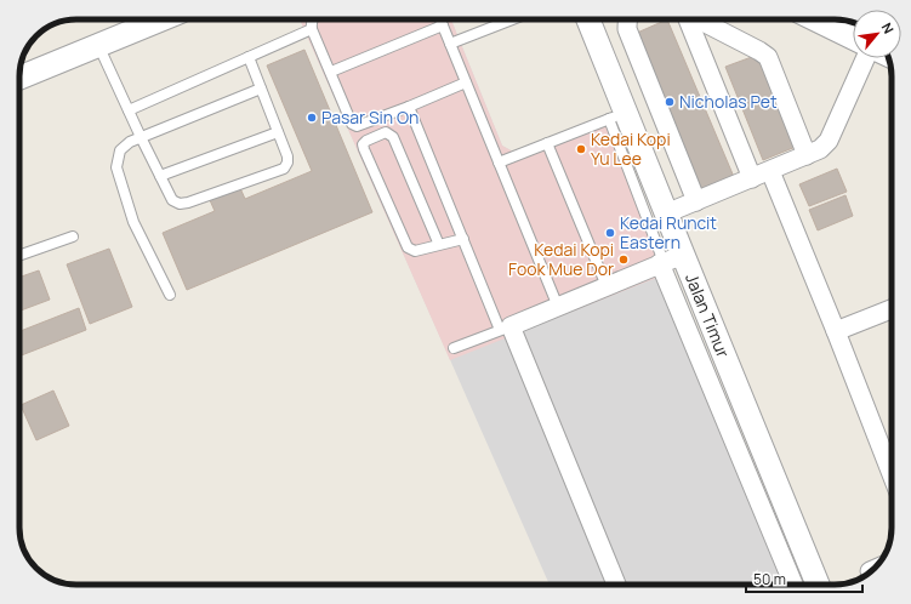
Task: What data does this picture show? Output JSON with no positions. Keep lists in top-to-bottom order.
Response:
{
  "streets": {
    "street": ["Jalan Timur"]
  },
  "places": [
    "Nicholas Pet",
    "Pasar Sin On",
    "Kedai Kopi Yu Lee",
    "Kedai Runcit Eastern",
    "Kedai Kopi Fook Mue Dor"
  ],
  "scale_bar": "50 m",
  "north": "top right"
}
